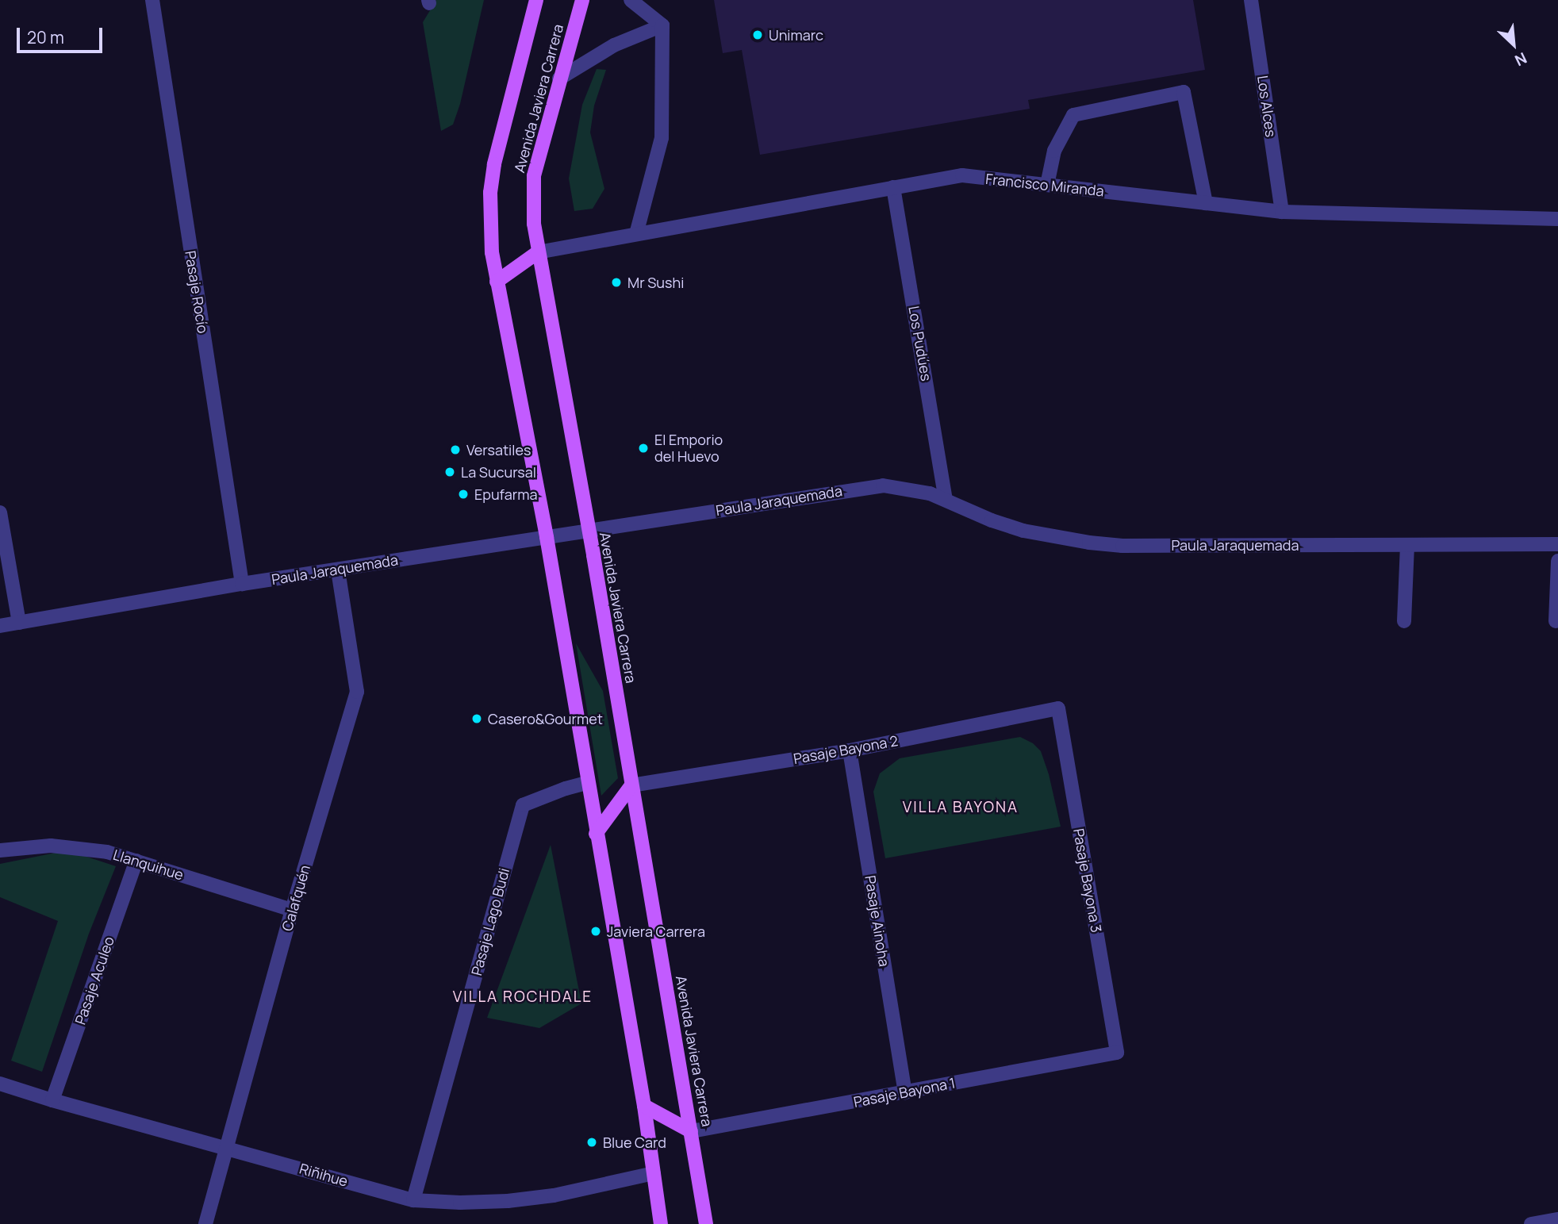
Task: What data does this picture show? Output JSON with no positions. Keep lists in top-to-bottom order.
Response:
{
  "streets": {
    "main road": ["Avenida Javiera Carrera"],
    "street": [
      "Los Alces",
      "Francisco Miranda",
      "Pasaje Rocío",
      "Los Pudúes",
      "Paula Jaraquemada",
      "Pasaje Bayona 2",
      "Llanquihue",
      "Pasaje Bayona 3",
      "Calafquén",
      "Pasaje Ainoha",
      "Pasaje Lago Budi",
      "Pasaje Aculeo",
      "Pasaje Bayona 1",
      "Riñihue"
    ]
  },
  "crossings": [
    ["Avenida Javiera Carrera", "Francisco Miranda"],
    ["Avenida Javiera Carrera", "Paula Jaraquemada"],
    ["Avenida Javiera Carrera", "Pasaje Bayona 2"],
    ["Avenida Javiera Carrera", "Pasaje Lago Budi"],
    ["Avenida Javiera Carrera", "Pasaje Bayona 1"],
    ["Avenida Javiera Carrera", "Riñihue"],
    ["Los Alces", "Francisco Miranda"],
    ["Francisco Miranda", "Los Pudúes"],
    ["Pasaje Rocío", "Paula Jaraquemada"],
    ["Los Pudúes", "Paula Jaraquemada"],
    ["Paula Jaraquemada", "Calafquén"],
    ["Pasaje Bayona 2", "Pasaje Bayona 3"],
    ["Pasaje Bayona 2", "Pasaje Ainoha"],
    ["Llanquihue", "Calafquén"],
    ["Llanquihue", "Pasaje Aculeo"],
    ["Pasaje Bayona 3", "Pasaje Bayona 1"],
    ["Calafquén", "Riñihue"],
    ["Pasaje Ainoha", "Pasaje Bayona 1"],
    ["Pasaje Lago Budi", "Riñihue"],
    ["Pasaje Aculeo", "Riñihue"]
  ],
  "districts": ["VILLA BAYONA", "VILLA ROCHDALE"],
  "places": [
    "Unimarc",
    "Mr Sushi",
    "El Emporio del Huevo",
    "Versatiles",
    "La Sucursal",
    "Epufarma",
    "Casero&Gourmet",
    "Javiera Carrera",
    "Blue Card"
  ],
  "scale_bar": "20 m",
  "north": "bottom right"
}
